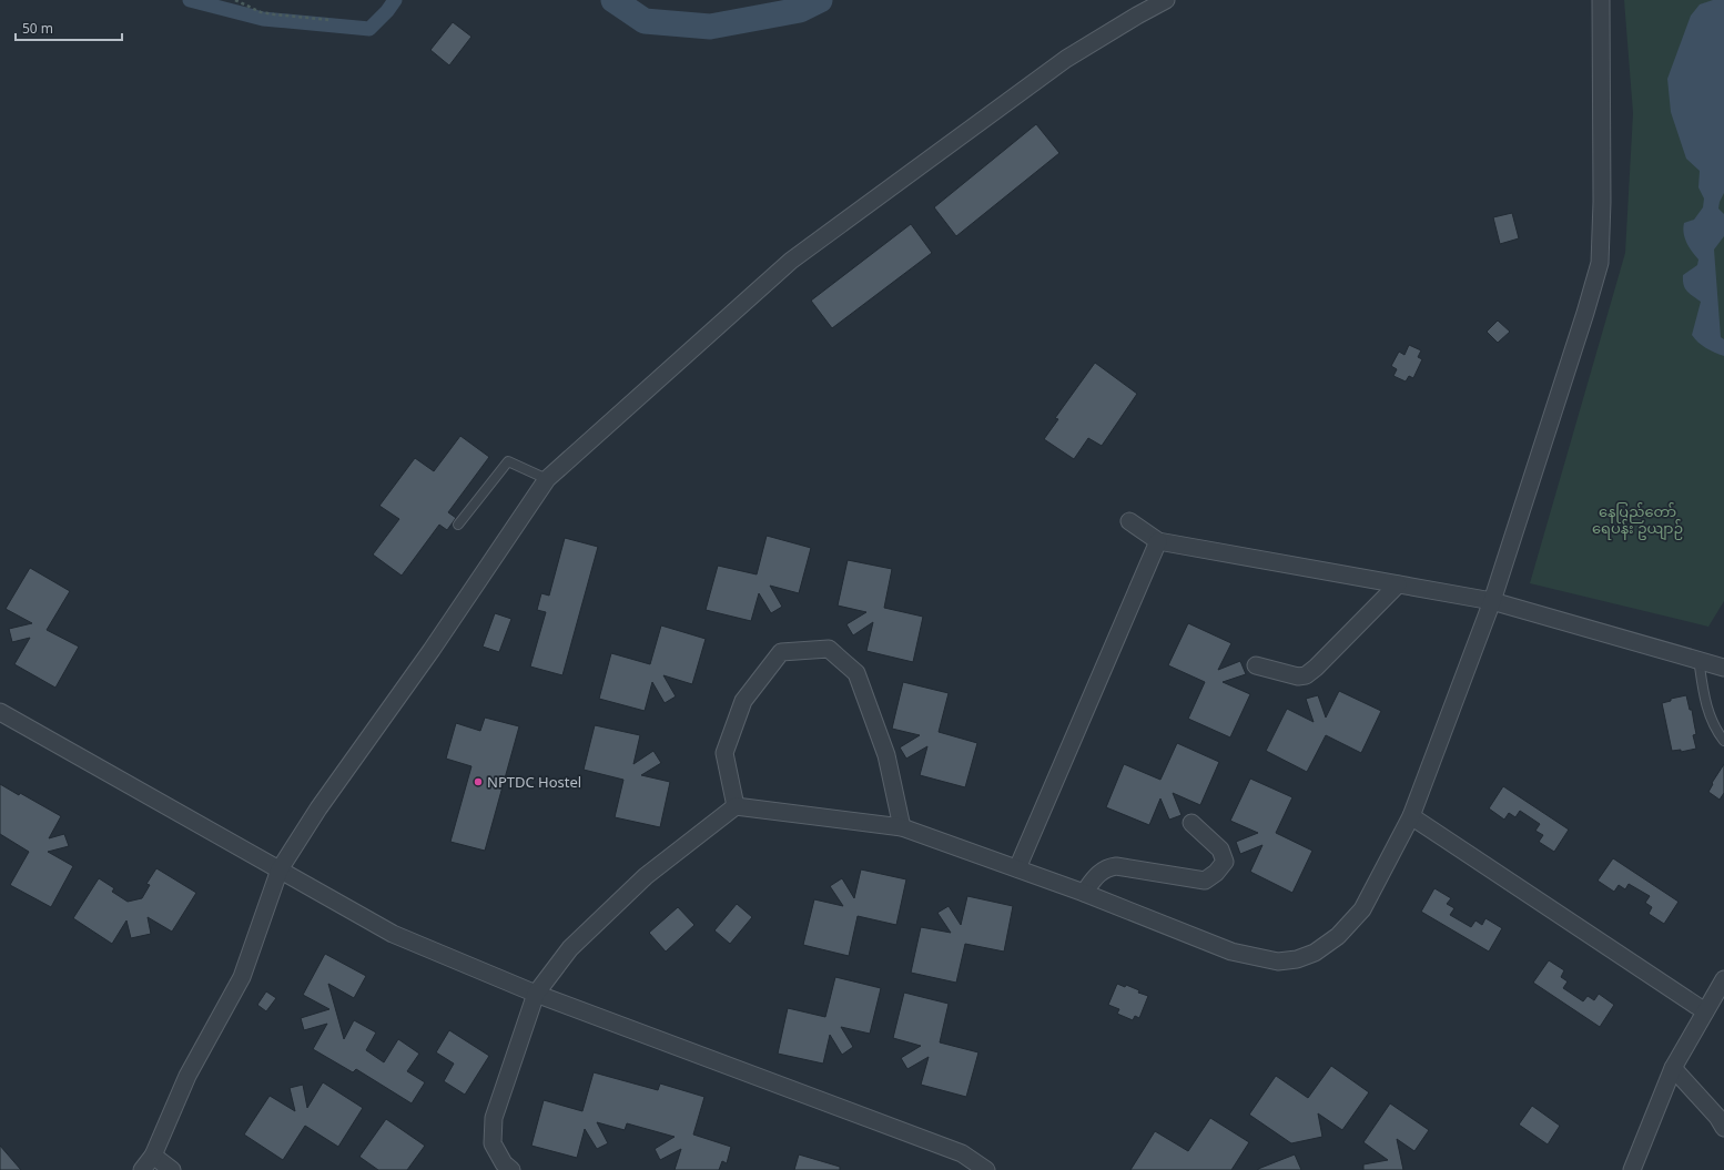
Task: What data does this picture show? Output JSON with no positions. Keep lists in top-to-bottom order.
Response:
{
  "parks": ["နေပြည်တော် ရေပန်း ဥယျာဉ်"],
  "places": ["NPTDC Hostel"],
  "scale_bar": "50 m"
}
